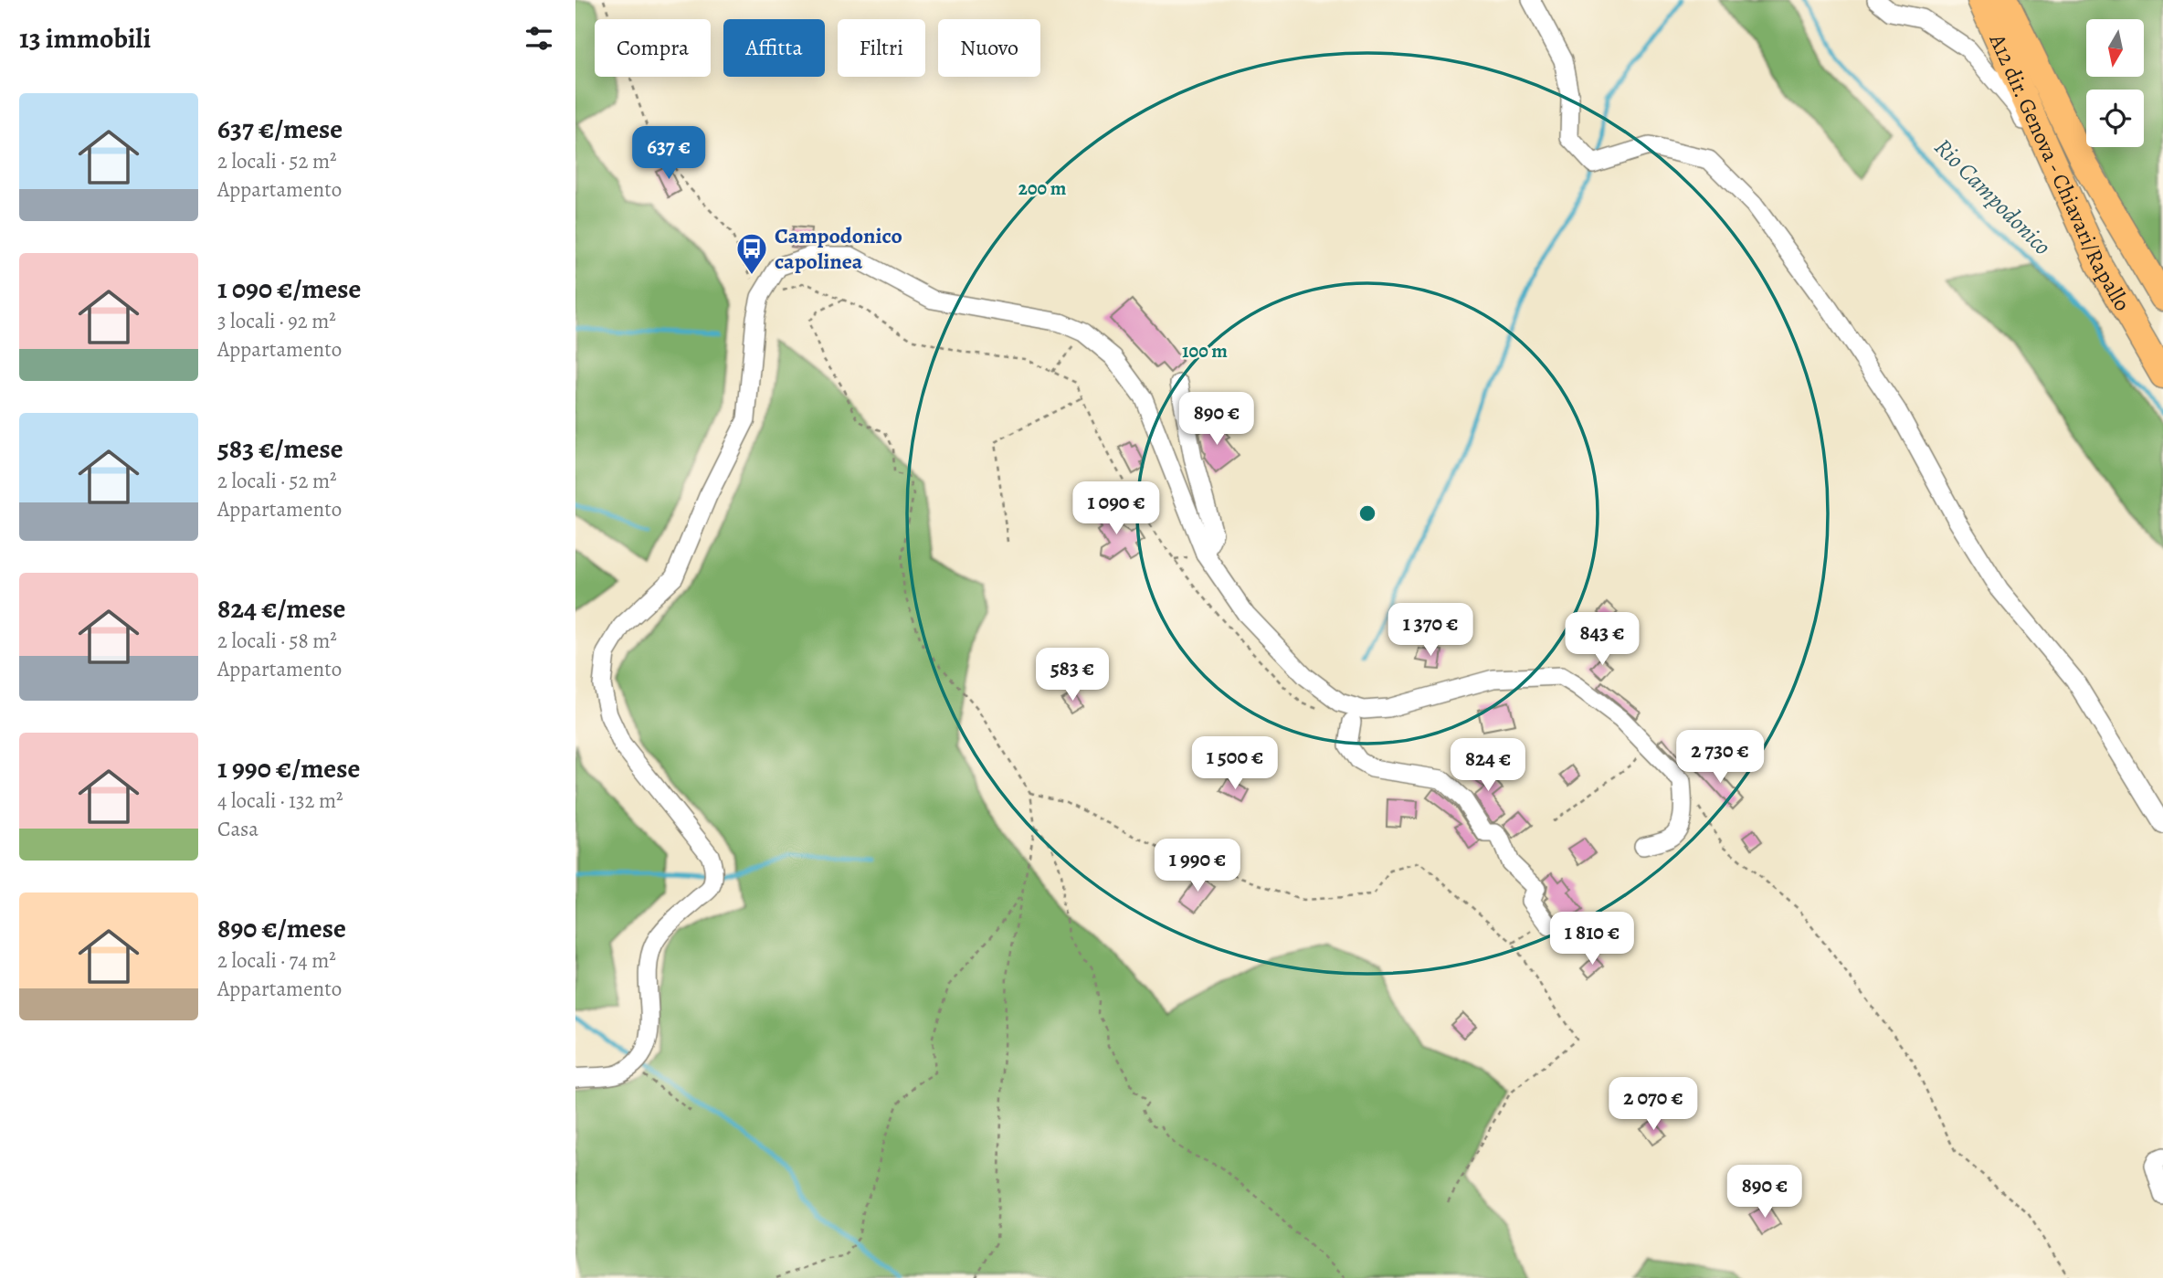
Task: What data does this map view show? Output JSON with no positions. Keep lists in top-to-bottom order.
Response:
{
  "streets": {
    "highway": ["A12 dir. Genova - Chiavari/Rapallo"]
  },
  "water": ["Rio Campodonico"],
  "places": {
    "bus stop": ["Campodonico capolinea"]
  },
  "north": "bottom",
  "page": {
    "heading": "13 immobili",
    "chip": [
      "Compra",
      "Affitta",
      "Filtri",
      "Nuovo"
    ],
    "list": [
      {
        "name": "637 €/mese",
        "note": "2 locali · 52 m² · Appartamento"
      },
      {
        "name": "1 090 €/mese",
        "note": "3 locali · 92 m² · Appartamento"
      },
      {
        "name": "583 €/mese",
        "note": "2 locali · 52 m² · Appartamento"
      },
      {
        "name": "824 €/mese",
        "note": "2 locali · 58 m² · Appartamento"
      },
      {
        "name": "1 990 €/mese",
        "note": "4 locali · 132 m² · Casa"
      },
      {
        "name": "890 €/mese",
        "note": "2 locali · 74 m² · Appartamento"
      }
    ],
    "price": [
      "637 €",
      "890 €",
      "1 090 €",
      "1 370 €",
      "843 €",
      "583 €",
      "2 730 €",
      "1 500 €",
      "824 €",
      "1 990 €",
      "1 810 €",
      "2 070 €",
      "890 €"
    ]
  },
  "rings": ["200 m", "100 m"]
}
